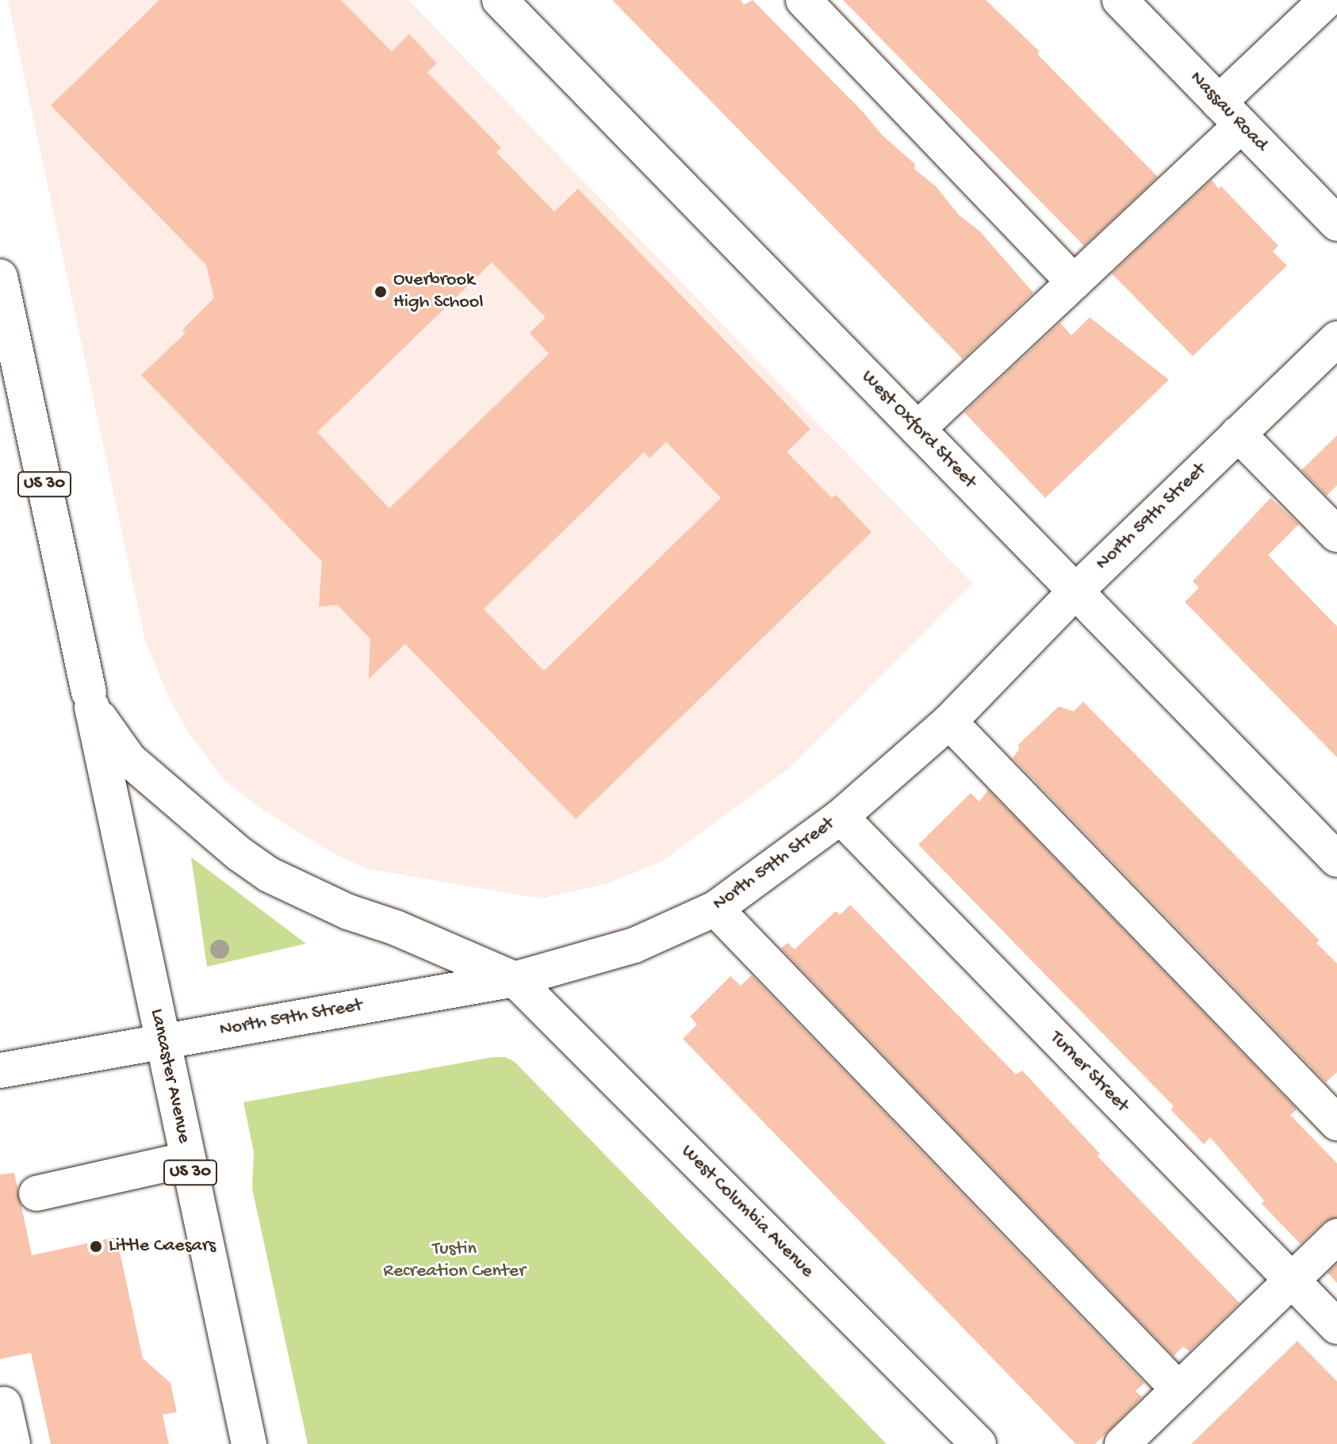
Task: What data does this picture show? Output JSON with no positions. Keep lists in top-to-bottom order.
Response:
{
  "streets": {
    "main road": [
      "Nassau Road",
      "West Oxford Street",
      "US 30",
      "North 59th Street",
      "Turner Street",
      "Lancaster Avenue",
      "West Columbia Avenue"
    ]
  },
  "crossings": [
    ["West Oxford Street", "North 59th Street"],
    ["North 59th Street", "Turner Street"],
    ["North 59th Street", "Lancaster Avenue"],
    ["North 59th Street", "West Columbia Avenue"]
  ],
  "parks": ["Tustin Recreation Center"],
  "places": ["Overbrook High School", "Little Caesars"]
}
